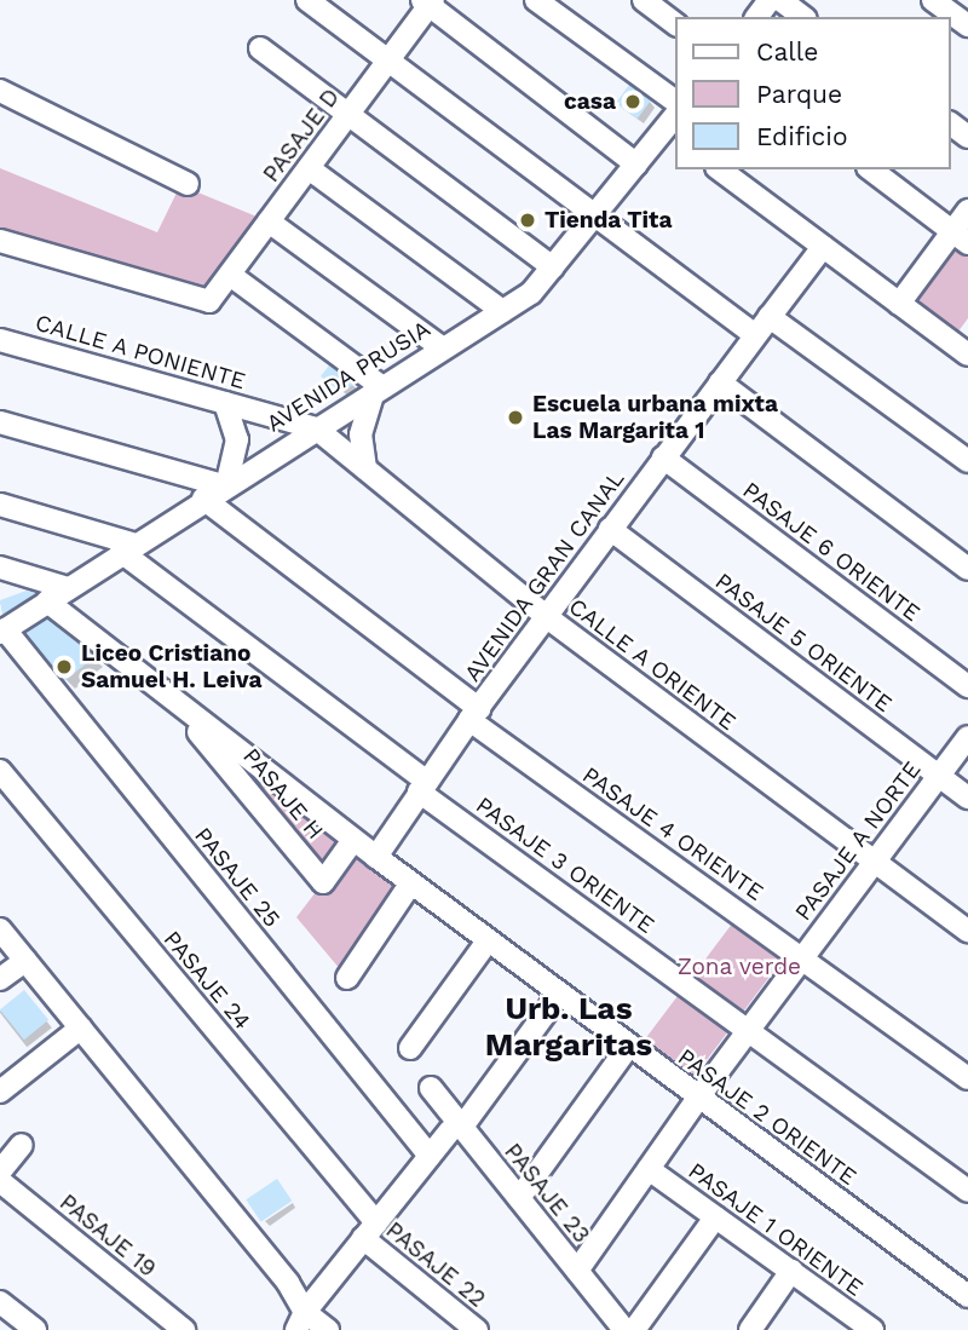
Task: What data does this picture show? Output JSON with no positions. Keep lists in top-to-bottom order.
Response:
{
  "streets": {
    "street": [
      "PASAJE D",
      "CALLE A PONIENTE",
      "AVENIDA PRUSIA",
      "PASAJE 6 ORIENTE",
      "AVENIDA GRAN CANAL",
      "PASAJE 5 ORIENTE",
      "CALLE A ORIENTE",
      "PASAJE H",
      "PASAJE 4 ORIENTE",
      "PASAJE A NORTE",
      "PASAJE 3 ORIENTE",
      "PASAJE 25",
      "PASAJE 24",
      "PASAJE 2 ORIENTE",
      "PASAJE 23",
      "PASAJE 1 ORIENTE",
      "PASAJE 19",
      "PASAJE 22"
    ]
  },
  "crossings": [
    ["CALLE A PONIENTE", "AVENIDA PRUSIA"],
    ["CALLE A PONIENTE", "CALLE A ORIENTE"],
    ["AVENIDA PRUSIA", "CALLE A ORIENTE"],
    ["AVENIDA PRUSIA", "PASAJE 4 ORIENTE"],
    ["AVENIDA PRUSIA", "PASAJE 3 ORIENTE"],
    ["AVENIDA PRUSIA", "PASAJE 25"],
    ["AVENIDA PRUSIA", "PASAJE 2 ORIENTE"],
    ["PASAJE 6 ORIENTE", "AVENIDA GRAN CANAL"],
    ["AVENIDA GRAN CANAL", "PASAJE 5 ORIENTE"],
    ["AVENIDA GRAN CANAL", "CALLE A ORIENTE"],
    ["AVENIDA GRAN CANAL", "PASAJE 4 ORIENTE"],
    ["AVENIDA GRAN CANAL", "PASAJE 3 ORIENTE"],
    ["AVENIDA GRAN CANAL", "PASAJE 2 ORIENTE"],
    ["PASAJE 5 ORIENTE", "PASAJE A NORTE"],
    ["CALLE A ORIENTE", "PASAJE A NORTE"],
    ["PASAJE H", "PASAJE 2 ORIENTE"],
    ["PASAJE 4 ORIENTE", "PASAJE A NORTE"],
    ["PASAJE A NORTE", "PASAJE 3 ORIENTE"],
    ["PASAJE A NORTE", "PASAJE 2 ORIENTE"],
    ["PASAJE A NORTE", "PASAJE 23"],
    ["PASAJE A NORTE", "PASAJE 1 ORIENTE"],
    ["PASAJE 24", "PASAJE 22"]
  ],
  "districts": ["Urb. Las Margaritas"],
  "parks": ["Zona verde"],
  "places": [
    "casa",
    "Tienda Tita",
    "Escuela urbana mixta Las Margarita 1",
    "Liceo Cristiano Samuel H. Leiva"
  ],
  "legend": ["Calle", "Parque", "Edificio"]
}
